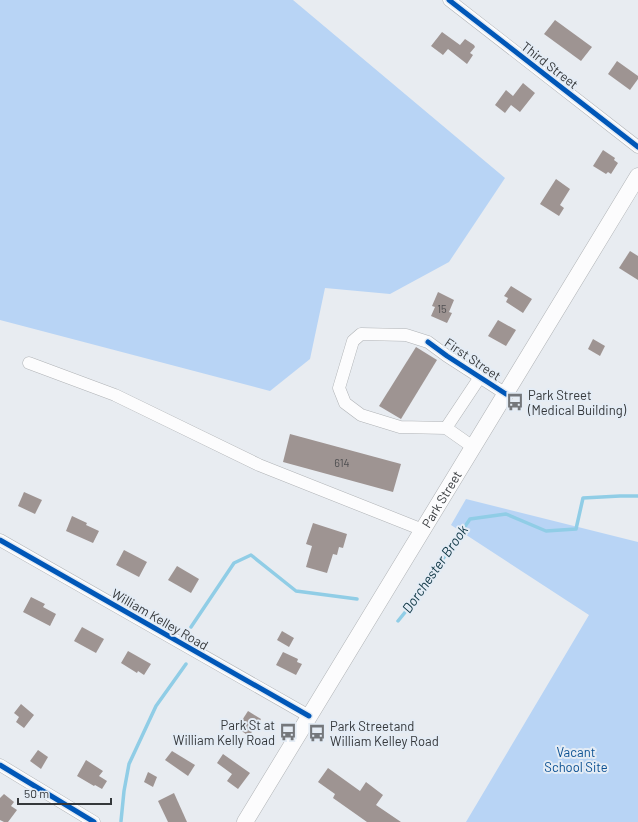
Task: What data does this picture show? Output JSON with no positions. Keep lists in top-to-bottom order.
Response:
{
  "streets": {
    "main road": ["Park Street"],
    "street": ["Third Street", "First Street", "William Kelley Road"]
  },
  "crossings": [
    ["First Street", "Park Street"],
    ["Park Street", "William Kelley Road"]
  ],
  "water": ["Dorchester Brook"],
  "parks": ["Vacant School Site"],
  "places": {
    "bus stop": ["Park Street (Medical Building)", "Park St at William Kelly Road", "Park Streetand William Kelley Road"]
  },
  "house_numbers": ["15", "614"],
  "scale_bar": "50 m"
}
